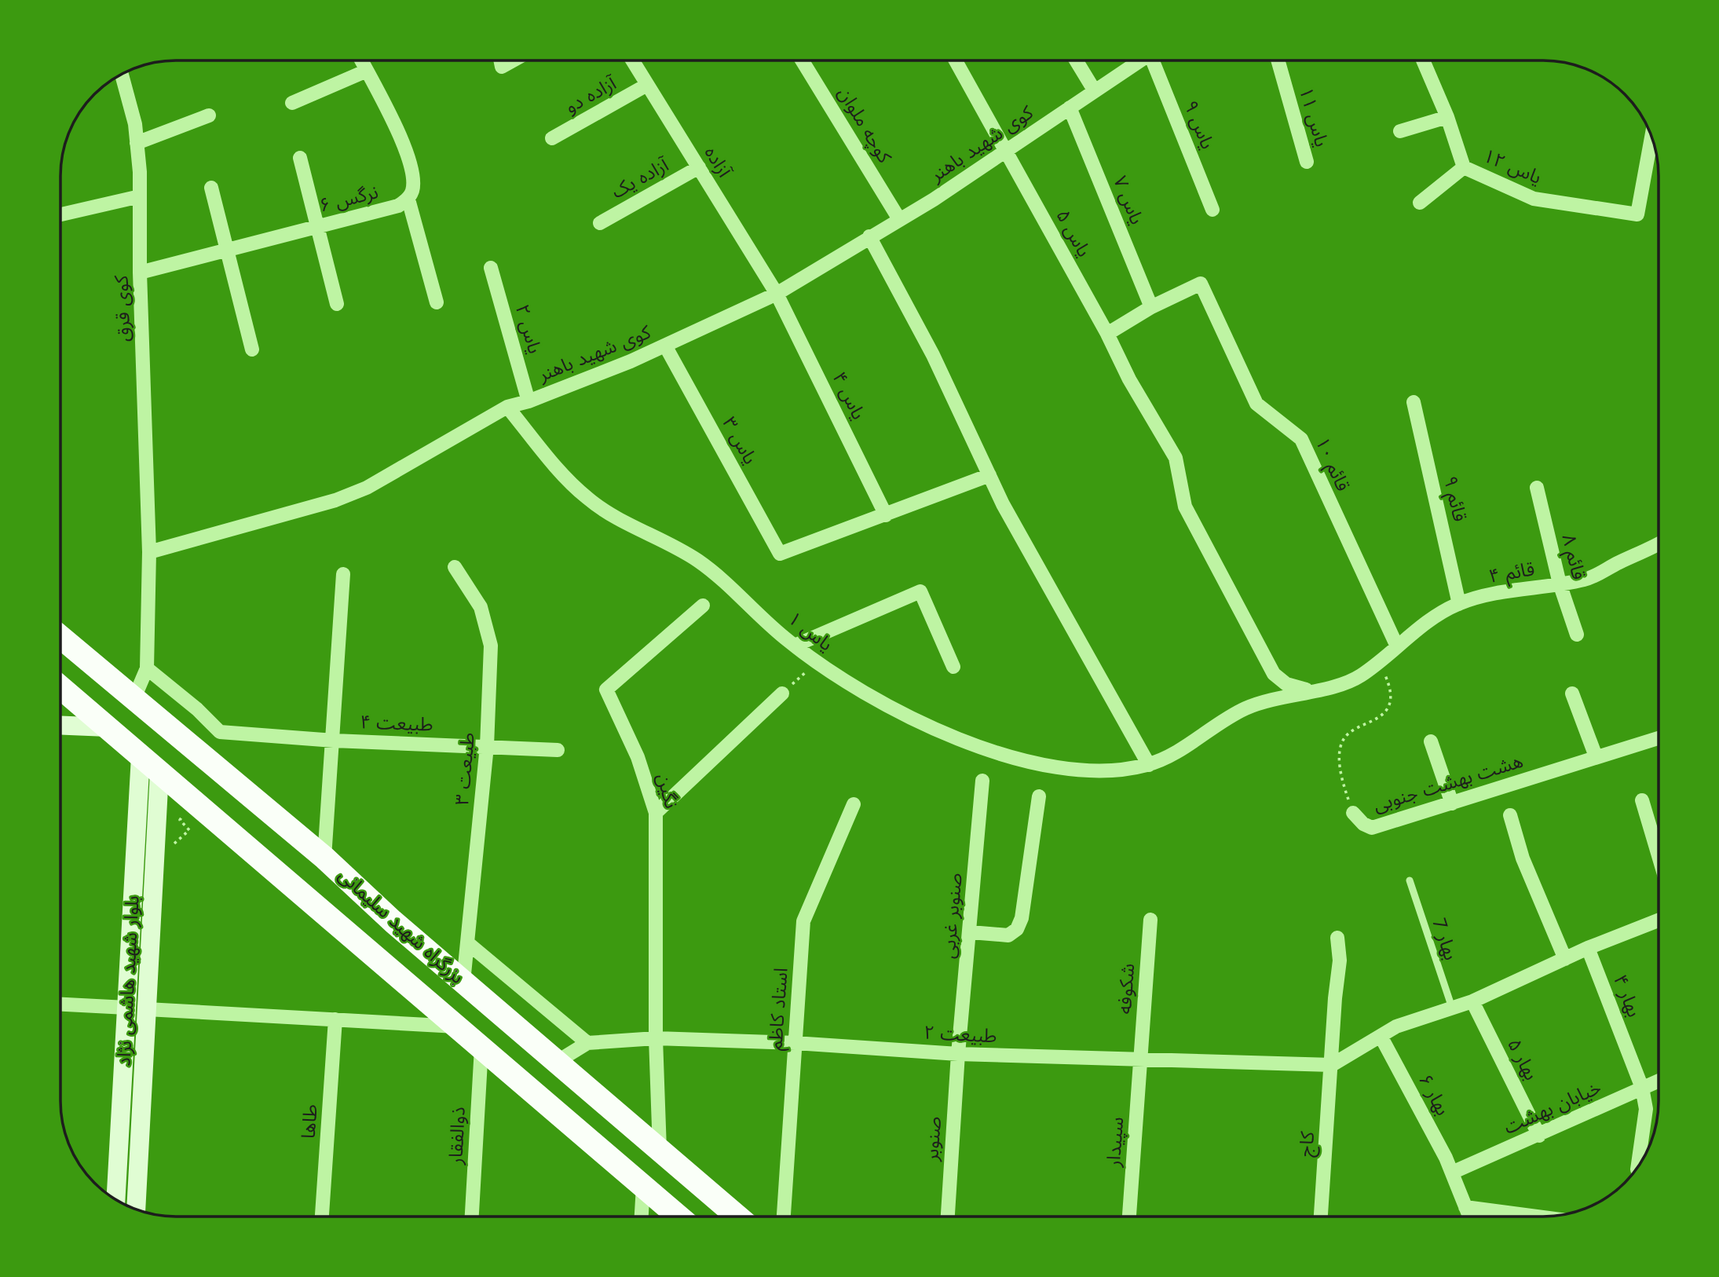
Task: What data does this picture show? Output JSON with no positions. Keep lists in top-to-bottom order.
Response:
{
  "streets": {
    "highway": ["بزرگراه شهید سلیمانی"],
    "main road": ["بلوار شهید هاشمی نژاد"],
    "street": [
      "آزاده دو",
      "یاس ۱۱",
      "کوچه ملوان",
      "یاس ۹",
      "کوی شهید باهنر",
      "آزاده",
      "یاس ۱۲",
      "آزاده یک",
      "نرگس ۶",
      "یاس ۷",
      "یاس ۵",
      "کوی قرق",
      "یاس ۲",
      "یاس ۴",
      "یاس ۳",
      "قائم ۱۰",
      "قائم ۹",
      "قائم ۸",
      "قائم ۴",
      "یاس ۱",
      "طبیعت ۴",
      "طبیعت ٣",
      "هشت بهشت جنوبی",
      "نگین",
      "صنوبر غربی",
      "شکوفه",
      "بهار ۴",
      "استاد کاظم",
      "طبیعت ۲",
      "بهار ۵",
      "بهار ۶",
      "خیابان بهشت",
      "طاها",
      "ذوالفقار",
      "صنوبر",
      "سپیدار",
      "کاج"
    ],
    "lane": ["بهار 7"]
  },
  "crossings": [
    ["آزاده دو", "آزاده"],
    ["کوچه ملوان", "کوی شهید باهنر"],
    ["کوی شهید باهنر", "آزاده"],
    ["کوی شهید باهنر", "یاس ۷"],
    ["کوی شهید باهنر", "یاس ۵"],
    ["کوی شهید باهنر", "کوی قرق"],
    ["کوی شهید باهنر", "یاس ۲"],
    ["کوی شهید باهنر", "یاس ۴"],
    ["کوی شهید باهنر", "یاس ۳"],
    ["کوی شهید باهنر", "یاس ۱"],
    ["آزاده", "آزاده یک"],
    ["آزاده", "یاس ۴"],
    ["نرگس ۶", "کوی قرق"],
    ["یاس ۷", "قائم ۱۰"],
    ["یاس ۵", "قائم ۴"],
    ["یاس ۵", "یاس ۱"],
    ["یاس ۴", "یاس ۳"],
    ["قائم ۱۰", "قائم ۴"],
    ["قائم ۹", "قائم ۴"],
    ["قائم ۸", "قائم ۴"],
    ["قائم ۴", "یاس ۱"],
    ["قائم ۴", "هشت بهشت جنوبی"],
    ["طبیعت ۴", "طبیعت ٣"],
    ["طبیعت ۴", "بزرگراه شهید سلیمانی"],
    ["طبیعت ٣", "بزرگراه شهید سلیمانی"],
    ["نگین", "بزرگراه شهید سلیمانی"],
    ["نگین", "طبیعت ۲"],
    ["صنوبر غربی", "طبیعت ۲"],
    ["صنوبر غربی", "صنوبر"],
    ["بزرگراه شهید سلیمانی", "بلوار شهید هاشمی نژاد"],
    ["بزرگراه شهید سلیمانی", "ذوالفقار"],
    ["شکوفه", "طبیعت ۲"],
    ["شکوفه", "سپیدار"],
    ["بهار ۴", "خیابان بهشت"],
    ["استاد کاظم", "طبیعت ۲"],
    ["طبیعت ۲", "صنوبر"],
    ["طبیعت ۲", "سپیدار"],
    ["طبیعت ۲", "کاج"],
    ["بهار ۵", "خیابان بهشت"],
    ["بهار ۶", "خیابان بهشت"]
  ]
}
